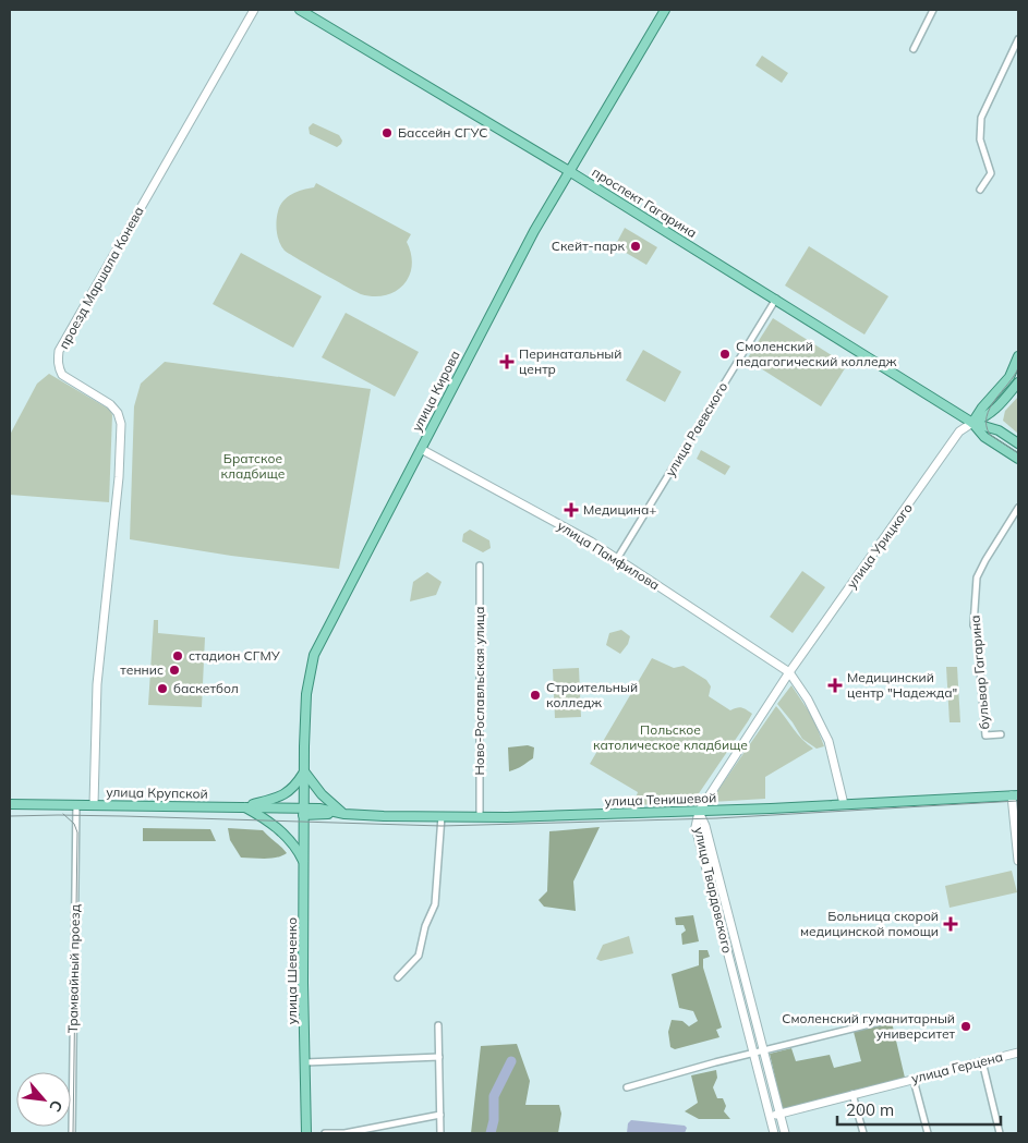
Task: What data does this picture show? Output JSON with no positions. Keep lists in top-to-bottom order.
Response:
{
  "streets": {
    "main road": [
      "проспект Гагарина",
      "улица Кирова",
      "улица Крупской",
      "улица Тенишевой",
      "улица Шевченко"
    ],
    "street": [
      "проезд Маршала Конева",
      "улица Раевского",
      "улица Урицкого",
      "улица Памфилова",
      "бульвар Гагарина",
      "Ново-Рославльская улица",
      "улица Твардовского",
      "Трамвайный проезд",
      "улица Герцена"
    ]
  },
  "crossings": [
    ["проспект Гагарина", "улица Кирова"],
    ["проспект Гагарина", "улица Раевского"],
    ["проспект Гагарина", "улица Урицкого"],
    ["проезд Маршала Конева", "улица Крупской"],
    ["улица Кирова", "улица Памфилова"],
    ["улица Кирова", "улица Крупской"],
    ["улица Кирова", "улица Тенишевой"],
    ["улица Кирова", "улица Шевченко"],
    ["улица Раевского", "улица Памфилова"],
    ["улица Урицкого", "улица Памфилова"],
    ["улица Урицкого", "улица Тенишевой"],
    ["улица Урицкого", "улица Твардовского"],
    ["Ново-Рославльская улица", "улица Тенишевой"],
    ["улица Крупской", "улица Тенишевой"],
    ["улица Крупской", "Трамвайный проезд"],
    ["улица Крупской", "улица Шевченко"],
    ["улица Тенишевой", "улица Твардовского"],
    ["улица Тенишевой", "улица Шевченко"],
    ["улица Твардовского", "улица Герцена"]
  ],
  "parks": ["Братское кладбище", "Польское католическое кладбище"],
  "places": {
    "other": [
      "Бассейн СГУС",
      "Скейт-парк",
      "Смоленский педагогический колледж",
      "стадион СГМУ",
      "теннис",
      "баскетбол",
      "Строительный колледж",
      "Смоленский гуманитарный университет"
    ],
    "health": [
      "Перинатальный центр",
      "Медицина+",
      "Медицинский центр \"Надежда\"",
      "Больница скорой медицинской помощи"
    ]
  },
  "scale_bar": "200 m",
  "north": "bottom right"
}
